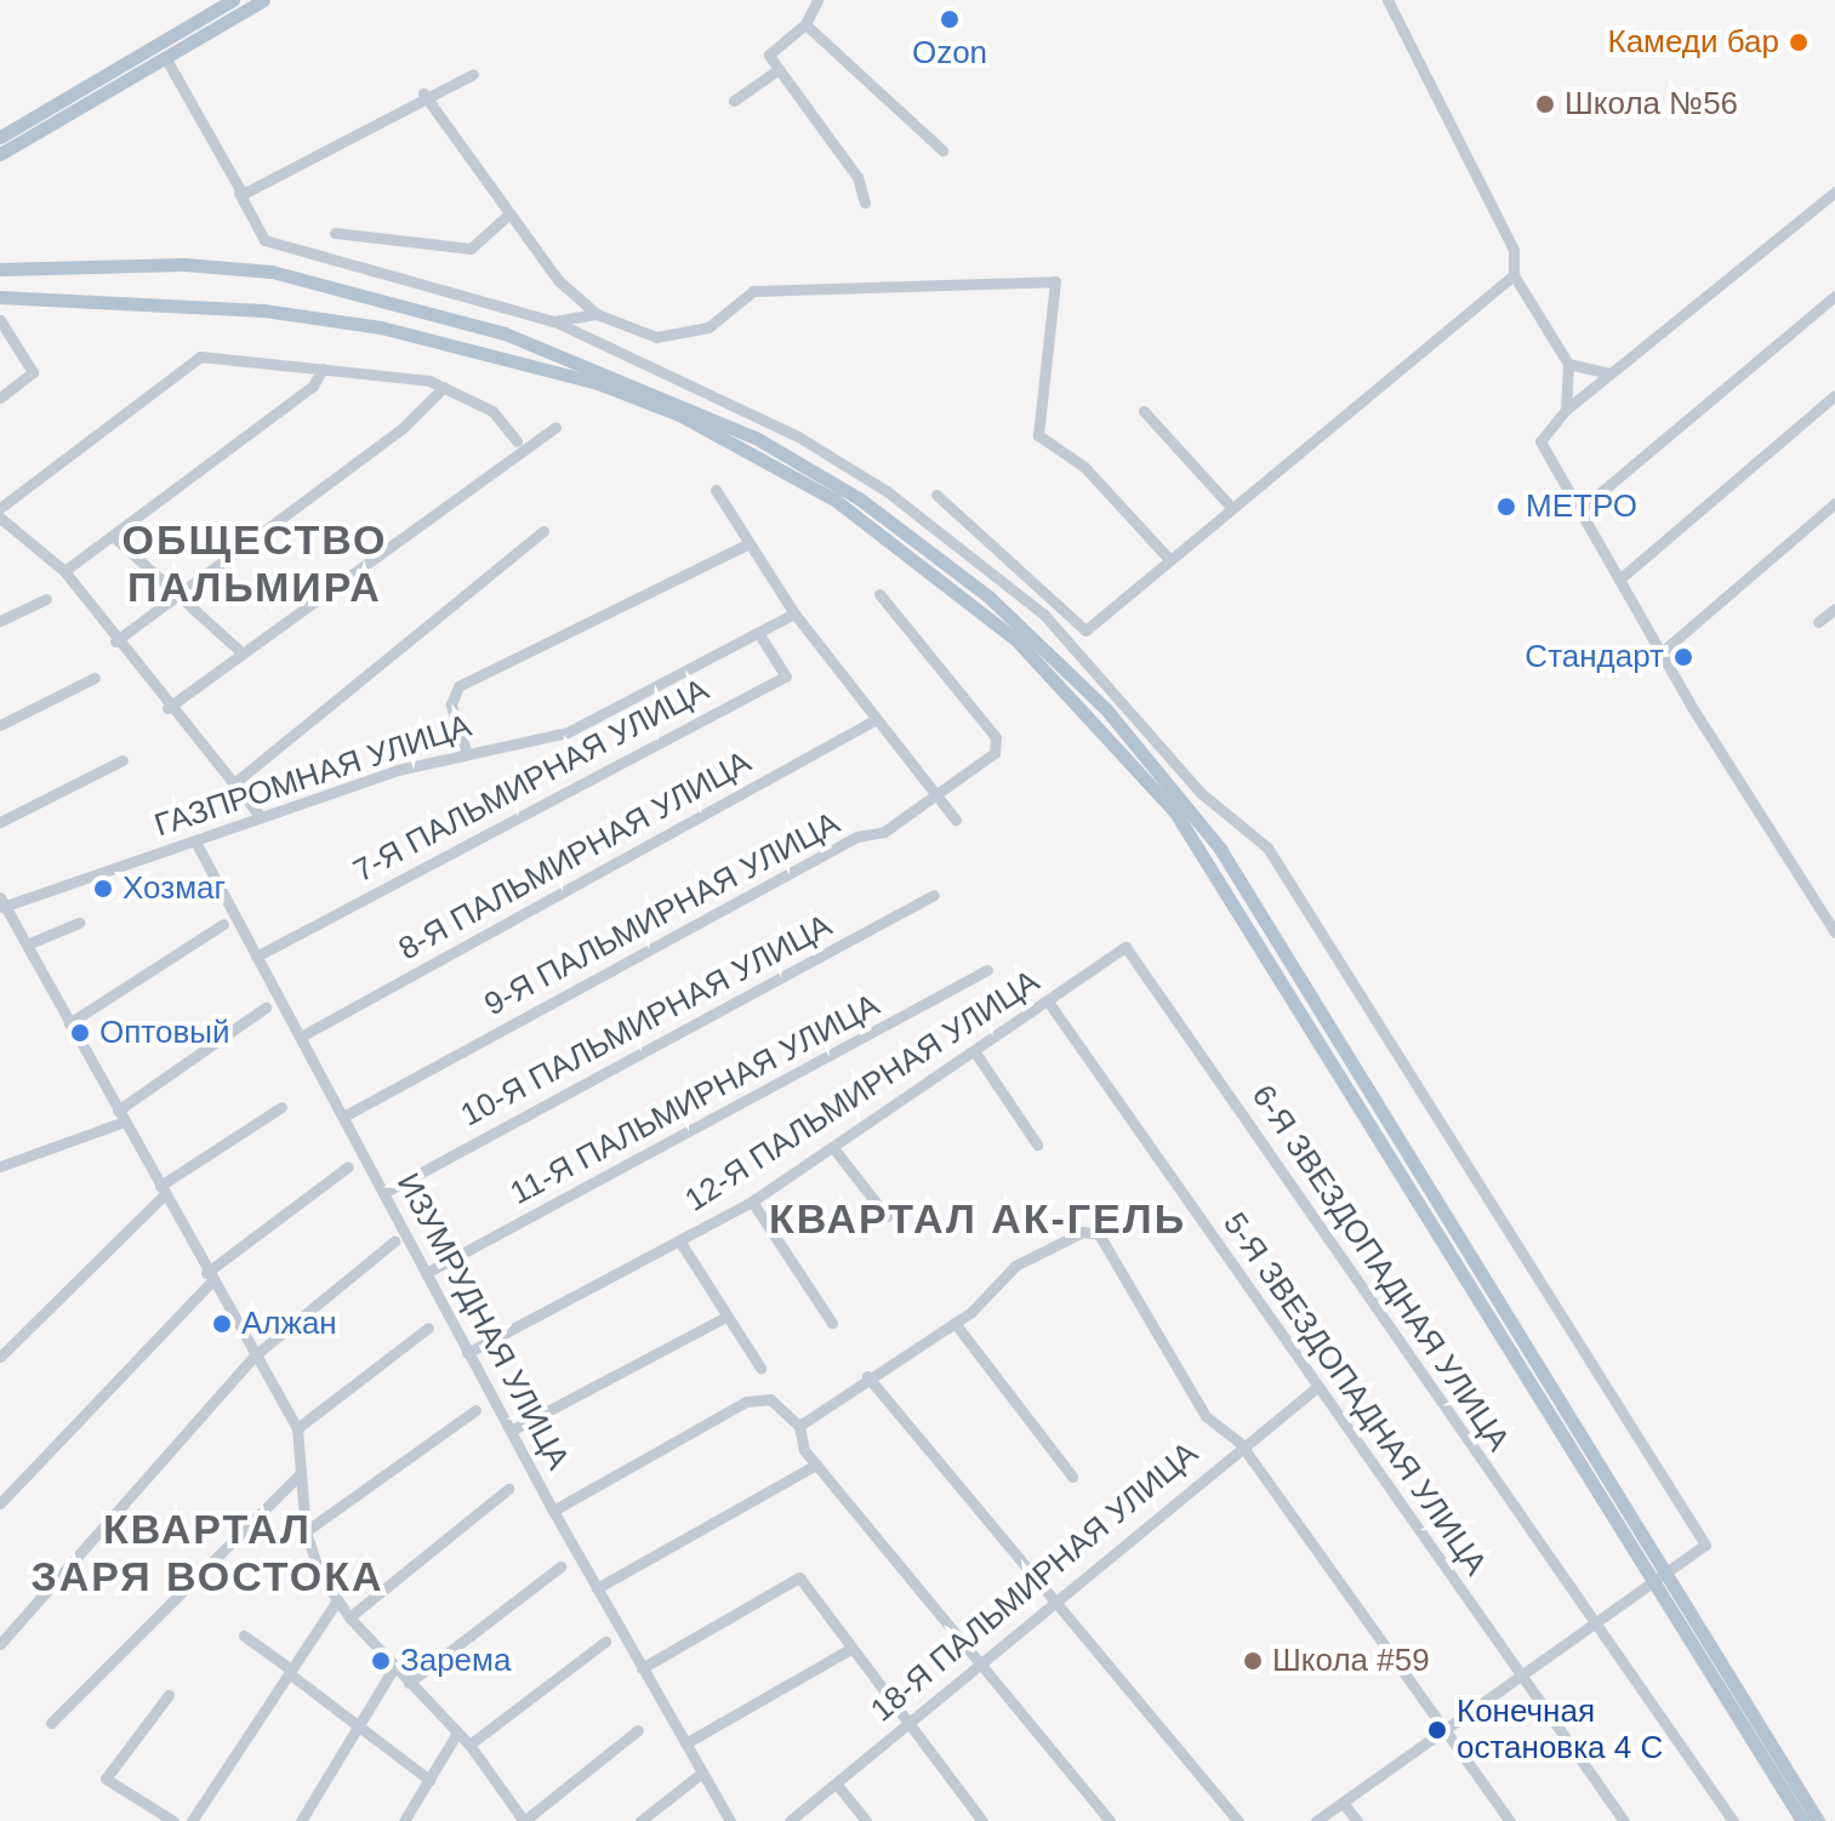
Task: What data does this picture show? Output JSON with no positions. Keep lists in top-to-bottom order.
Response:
{
  "streets": {
    "street": [
      "ГАЗПРОМНАЯ УЛИЦА",
      "7-Я ПАЛЬМИРНАЯ УЛИЦА",
      "8-Я ПАЛЬМИРНАЯ УЛИЦА",
      "9-Я ПАЛЬМИРНАЯ УЛИЦА",
      "10-Я ПАЛЬМИРНАЯ УЛИЦА",
      "12-Я ПАЛЬМИРНАЯ УЛИЦА",
      "11-Я ПАЛЬМИРНАЯ УЛИЦА",
      "6-Я ЗВЕЗДОПАДНАЯ УЛИЦА",
      "ИЗУМРУДНАЯ УЛИЦА",
      "5-Я ЗВЕЗДОПАДНАЯ УЛИЦА",
      "18-Я ПАЛЬМИРНАЯ УЛИЦА"
    ]
  },
  "crossings": [
    ["ГАЗПРОМНАЯ УЛИЦА", "7-Я ПАЛЬМИРНАЯ УЛИЦА"],
    ["ГАЗПРОМНАЯ УЛИЦА", "ИЗУМРУДНАЯ УЛИЦА"],
    ["7-Я ПАЛЬМИРНАЯ УЛИЦА", "ИЗУМРУДНАЯ УЛИЦА"],
    ["8-Я ПАЛЬМИРНАЯ УЛИЦА", "ИЗУМРУДНАЯ УЛИЦА"],
    ["9-Я ПАЛЬМИРНАЯ УЛИЦА", "ИЗУМРУДНАЯ УЛИЦА"],
    ["10-Я ПАЛЬМИРНАЯ УЛИЦА", "ИЗУМРУДНАЯ УЛИЦА"],
    ["12-Я ПАЛЬМИРНАЯ УЛИЦА", "6-Я ЗВЕЗДОПАДНАЯ УЛИЦА"],
    ["12-Я ПАЛЬМИРНАЯ УЛИЦА", "ИЗУМРУДНАЯ УЛИЦА"],
    ["12-Я ПАЛЬМИРНАЯ УЛИЦА", "5-Я ЗВЕЗДОПАДНАЯ УЛИЦА"],
    ["11-Я ПАЛЬМИРНАЯ УЛИЦА", "ИЗУМРУДНАЯ УЛИЦА"],
    ["5-Я ЗВЕЗДОПАДНАЯ УЛИЦА", "18-Я ПАЛЬМИРНАЯ УЛИЦА"]
  ],
  "districts": ["ОБЩЕСТВО ПАЛЬМИРА", "КВАРТАЛ АК-ГЕЛЬ", "КВАРТАЛ ЗАРЯ ВОСТОКА"],
  "places": [
    "Ozon",
    "Камеди бар",
    "Школа №56",
    "МЕТРО",
    "Стандарт",
    "Хозмаг",
    "Оптовый",
    "Алжан",
    "Зарема",
    "Школа #59",
    "Конечная остановка 4 С"
  ]
}
